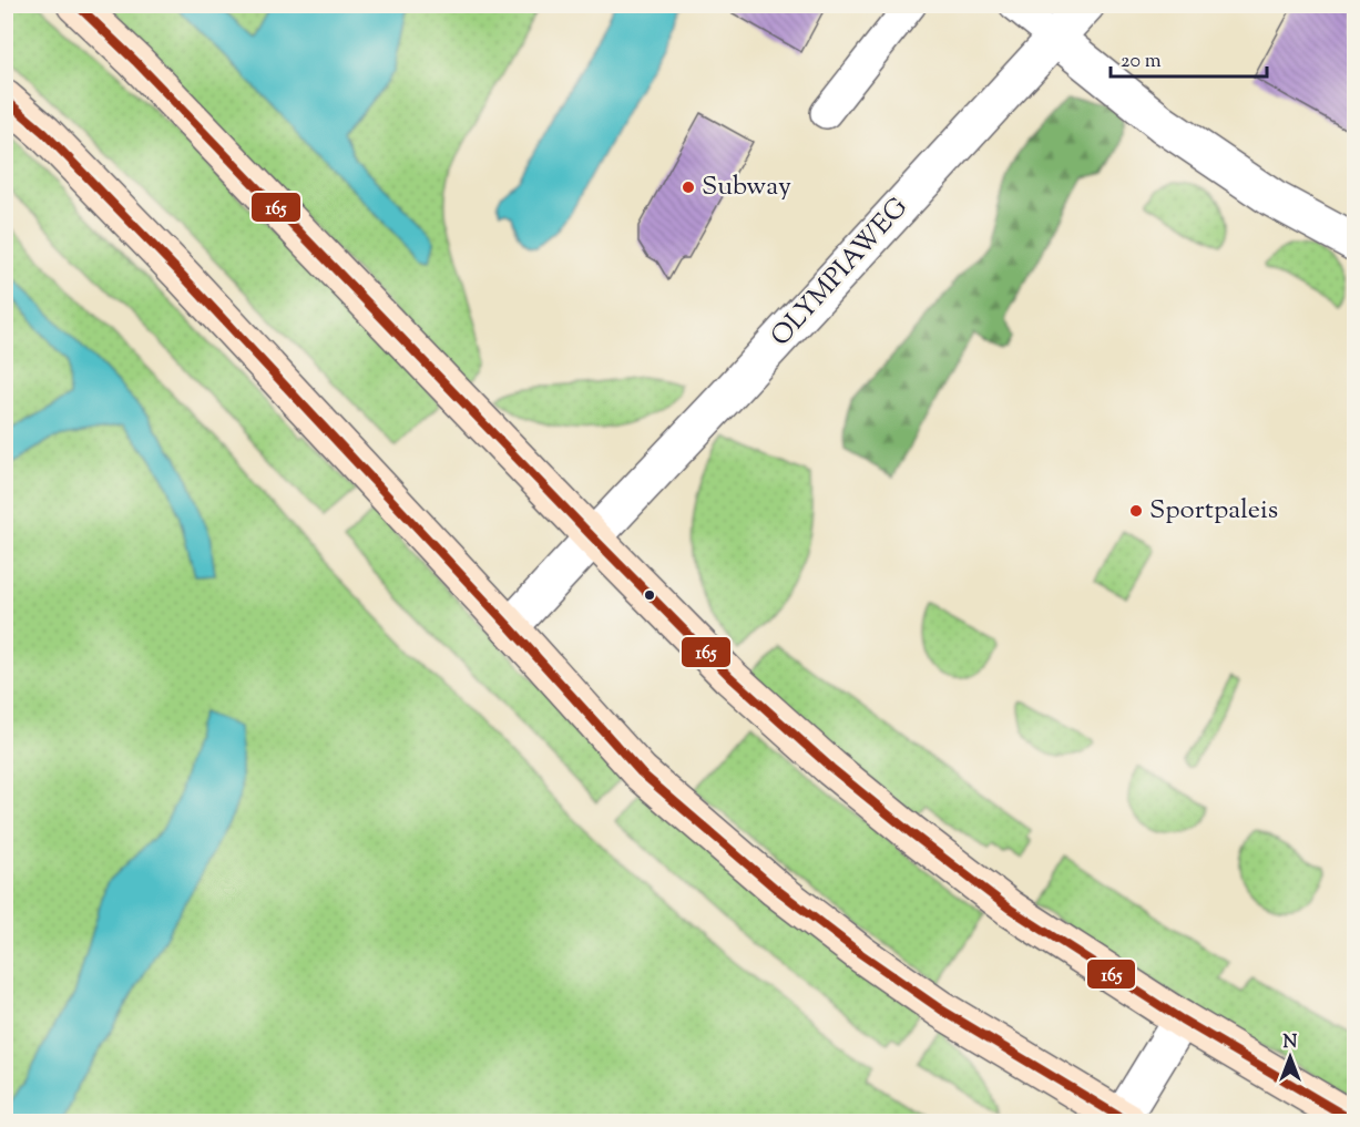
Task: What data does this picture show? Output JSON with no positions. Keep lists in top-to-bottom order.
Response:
{
  "streets": {
    "street": ["OLYMPIAWEG"]
  },
  "places": ["Subway", "Sportpaleis"],
  "lines": ["transit line 165"],
  "scale_bar": "20 m",
  "north": "top"
}
